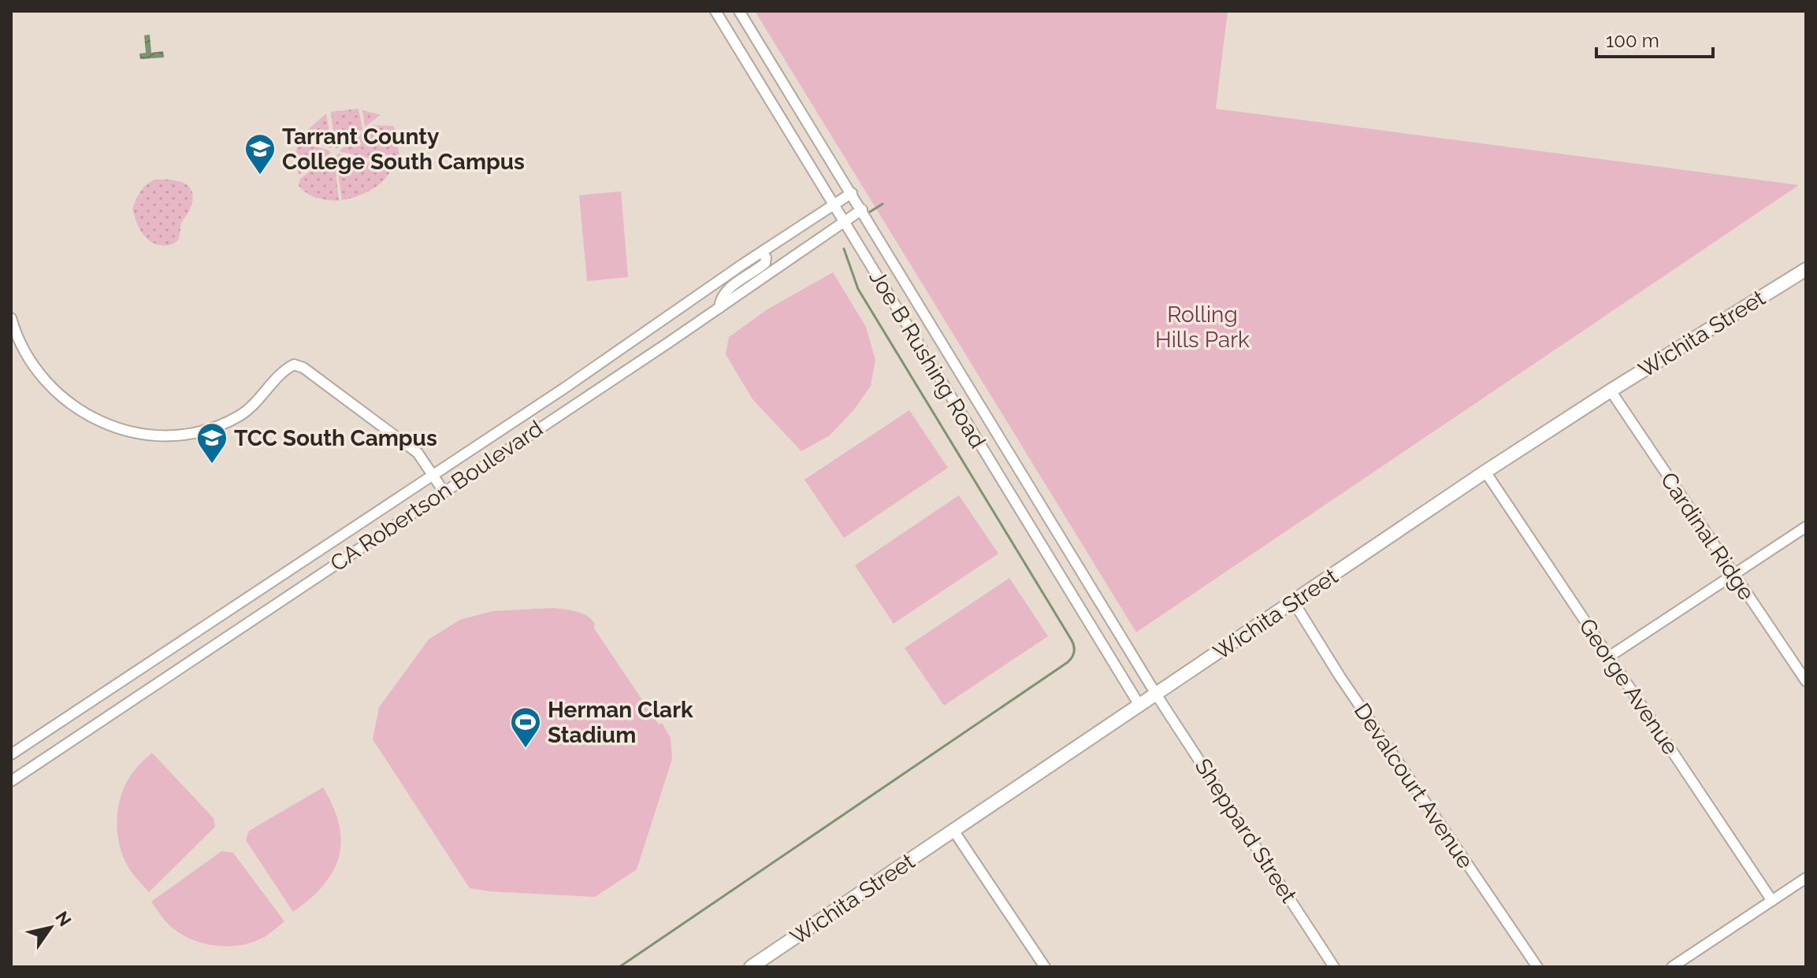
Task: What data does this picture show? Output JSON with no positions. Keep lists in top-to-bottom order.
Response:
{
  "streets": {
    "main road": ["Wichita Street"],
    "street": [
      "Joe B Rushing Road",
      "CA Robertson Boulevard",
      "Cardinal Ridge",
      "George Avenue",
      "Devalcourt Avenue",
      "Sheppard Street"
    ]
  },
  "crossings": [
    ["Wichita Street", "Joe B Rushing Road"],
    ["Wichita Street", "Cardinal Ridge"],
    ["Wichita Street", "George Avenue"],
    ["Wichita Street", "Devalcourt Avenue"],
    ["Wichita Street", "Sheppard Street"],
    ["Joe B Rushing Road", "CA Robertson Boulevard"],
    ["Joe B Rushing Road", "Sheppard Street"]
  ],
  "parks": ["Rolling Hills Park"],
  "places": {
    "school or university": ["Tarrant County College South Campus", "TCC South Campus"],
    "sports": ["Herman Clark Stadium"]
  },
  "scale_bar": "100 m",
  "north": "top right"
}
